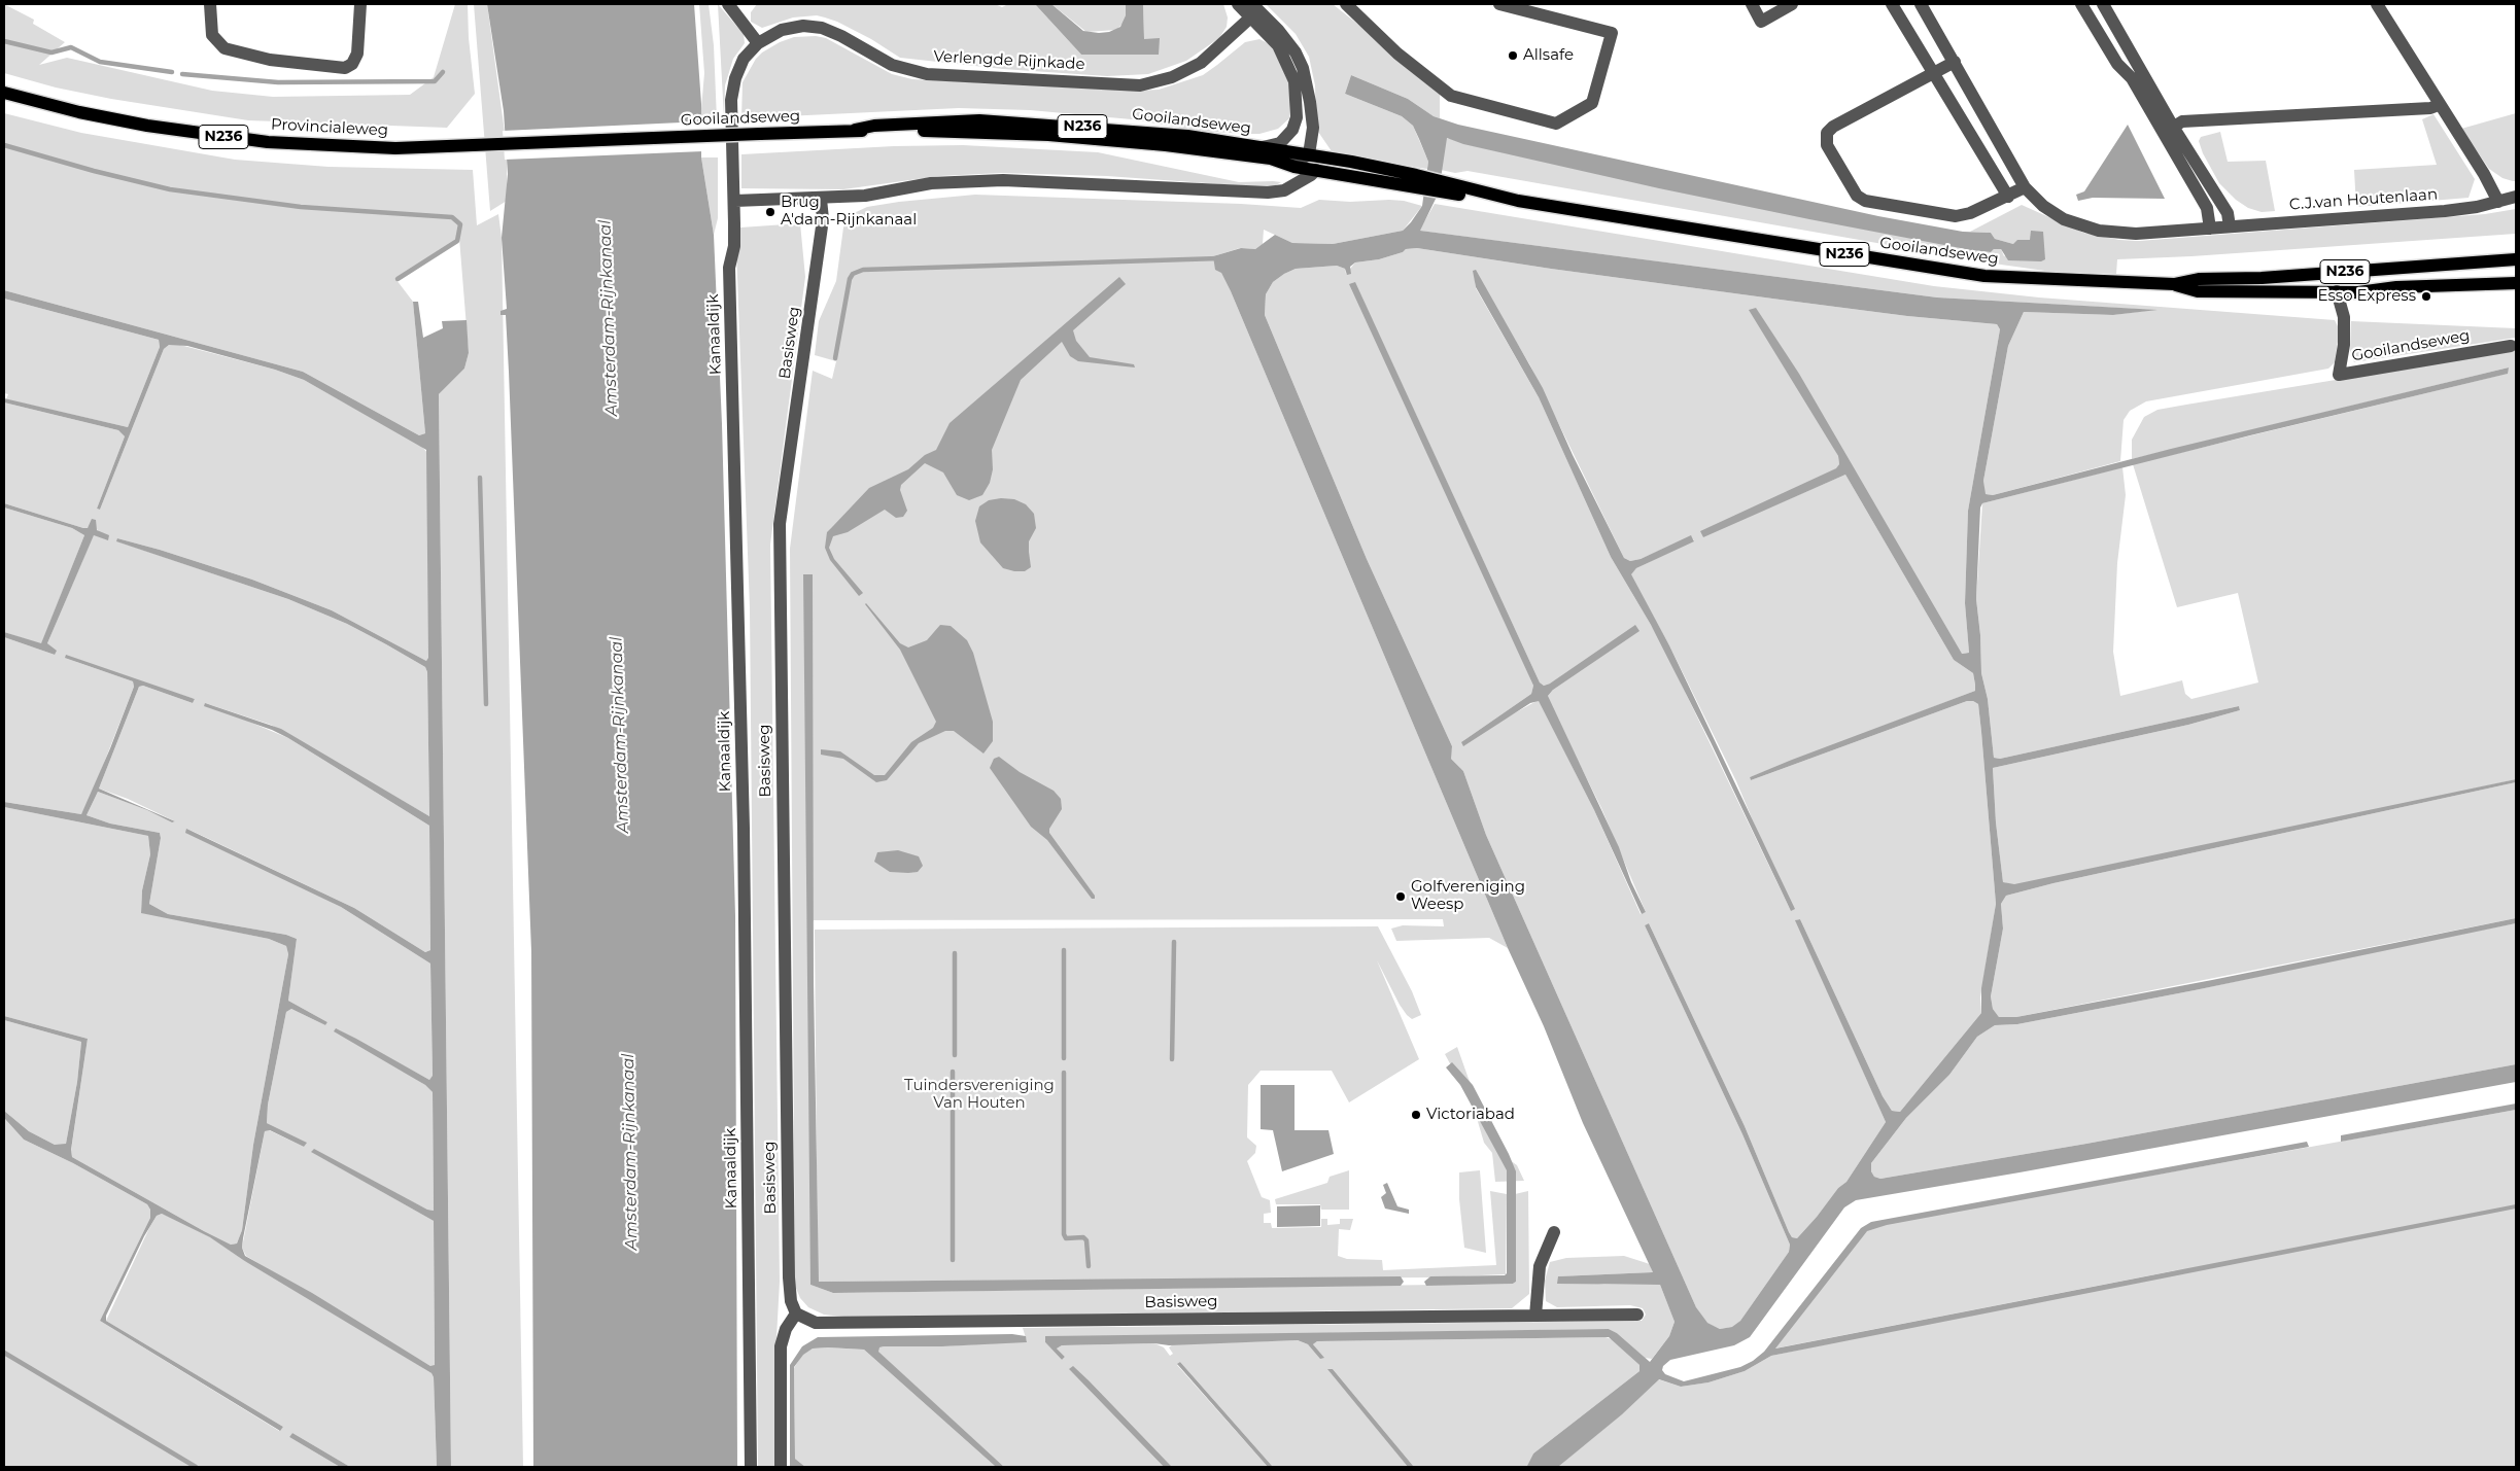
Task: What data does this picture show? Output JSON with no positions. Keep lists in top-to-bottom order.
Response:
{
  "streets": {
    "main road": ["Gooilandseweg", "N236", "Provincialeweg"],
    "street": [
      "Verlengde Rijnkade",
      "C.J.van Houtenlaan",
      "Kanaaldijk",
      "Basisweg"
    ]
  },
  "crossings": [
    ["Verlengde Rijnkade", "Kanaaldijk"],
    ["Gooilandseweg", "Provincialeweg"]
  ],
  "water": ["Amsterdam-Rijnkanaal"],
  "parks": ["Tuindersvereniging Van Houten"],
  "places": [
    "Allsafe",
    "Brug A'dam-Rijnkanaal",
    "Esso Express",
    "Golfvereniging Weesp",
    "Victoriabad"
  ]
}
